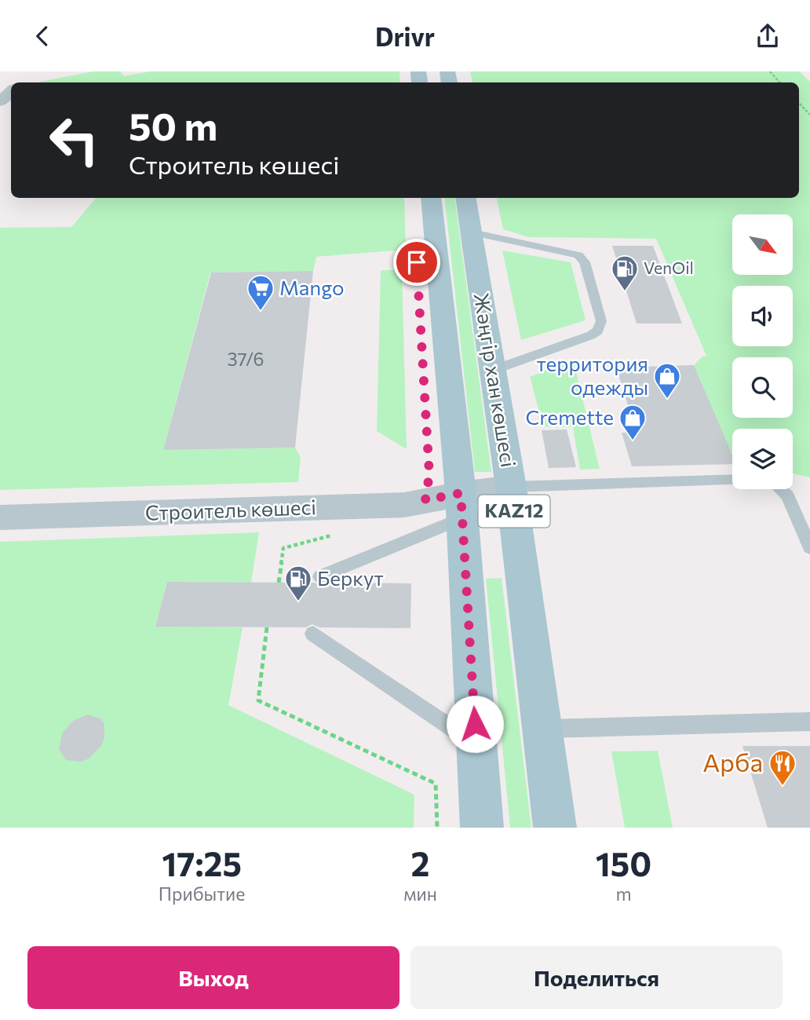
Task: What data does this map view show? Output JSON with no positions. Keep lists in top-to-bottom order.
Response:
{
  "streets": {
    "main road": ["Жәңгір хан көшесі", "KAZ12"],
    "street": ["Строитель көшесі"]
  },
  "crossings": [
    ["Жәңгір хан көшесі", "Строитель көшесі"]
  ],
  "places": {
    "fuel station": ["VenOil", "Беркут"],
    "supermarket": ["Mango"],
    "shop": ["территория одежды", "Cremette"],
    "restaurant": ["Арба"]
  },
  "house_numbers": ["37/6"],
  "north": "bottom right",
  "page": {
    "header": "Drivr",
    "turn": ["50 m", "Строитель көшесі"],
    "eta": [
      "17:25",
      "Прибытие",
      "2",
      "мин",
      "150",
      "m"
    ],
    "buttons": ["Выход", "Поделиться"]
  }
}
